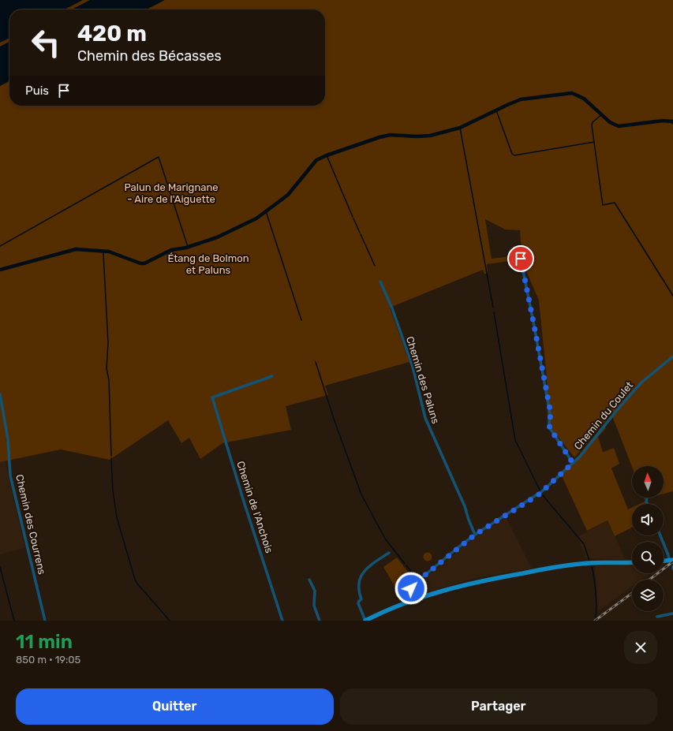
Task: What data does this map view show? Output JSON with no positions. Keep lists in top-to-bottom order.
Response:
{
  "streets": {
    "street": [
      "Chemin des Paluns",
      "Chemin du Coulet",
      "Chemin de l'Anchois",
      "Chemin des Courrens"
    ]
  },
  "crossings": [
    ["Chemin des Paluns", "Chemin du Coulet"]
  ],
  "parks": ["Palun de Marignane - Aire de l'Aiguette", "Étang de Bolmon et Paluns"],
  "north": "top",
  "page": {
    "turn": ["420 m", "Chemin des Bécasses"],
    "then": "Puis",
    "heading": ["11 min", "850 m · 19:05"],
    "buttons": ["Quitter", "Partager"]
  }
}
